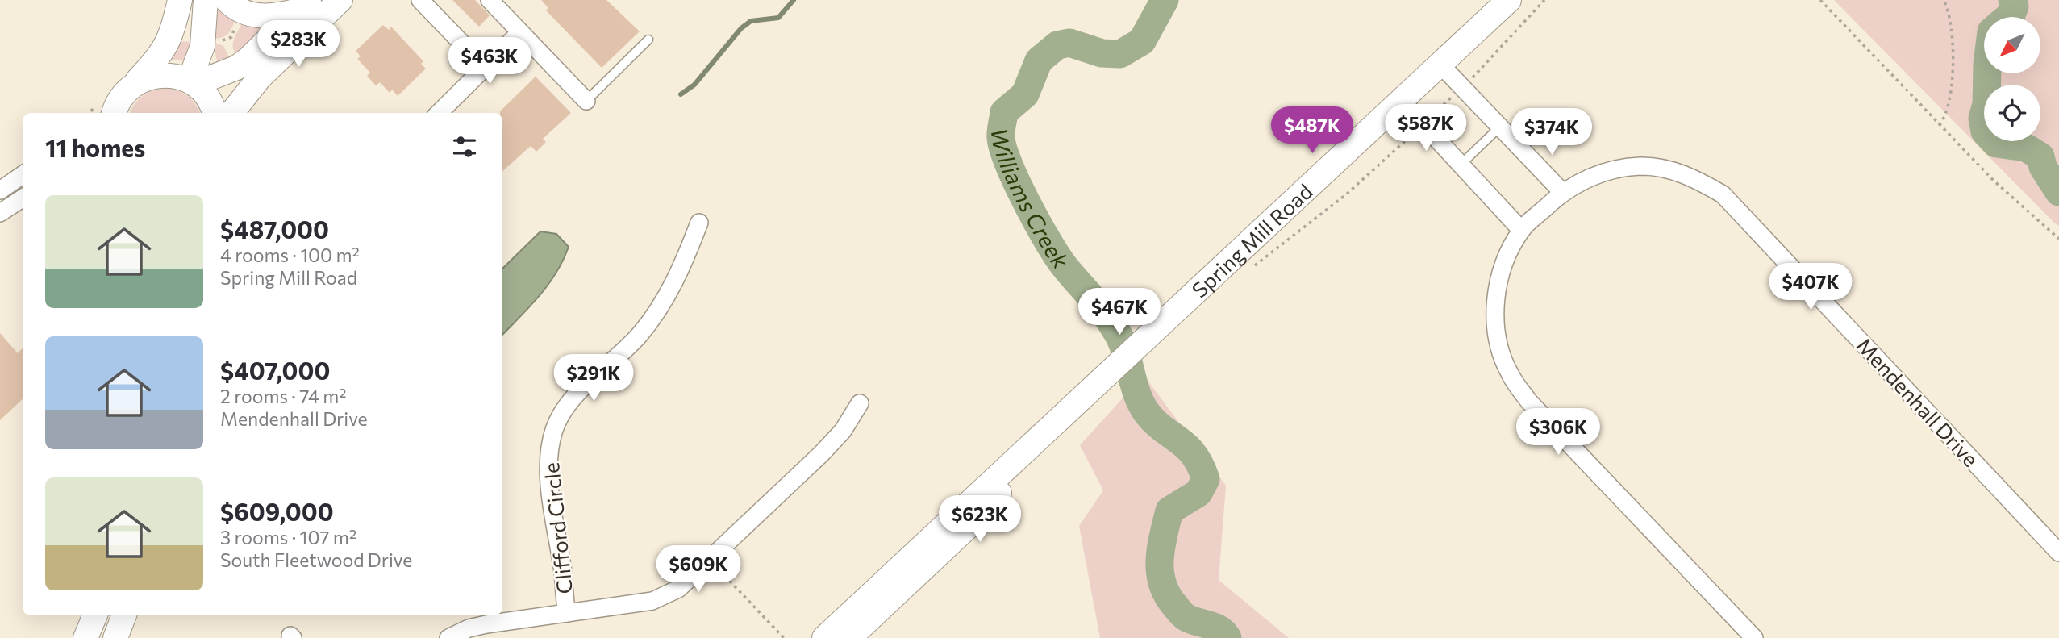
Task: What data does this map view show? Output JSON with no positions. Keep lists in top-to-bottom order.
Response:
{
  "streets": {
    "street": ["Spring Mill Road", "Mendenhall Drive", "Clifford Circle"]
  },
  "water": ["Williams Creek"],
  "north": "bottom left",
  "page": {
    "price": [
      "$283K",
      "$463K",
      "$587K",
      "$487K",
      "$374K",
      "$407K",
      "$467K",
      "$291K",
      "$306K",
      "$623K",
      "$609K"
    ],
    "heading": "11 homes",
    "list": [
      {
        "name": "$487,000",
        "note": "4 rooms · 100 m² · Spring Mill Road"
      },
      {
        "name": "$407,000",
        "note": "2 rooms · 74 m² · Mendenhall Drive"
      },
      {
        "name": "$609,000",
        "note": "3 rooms · 107 m² · South Fleetwood Drive"
      }
    ]
  }
}
